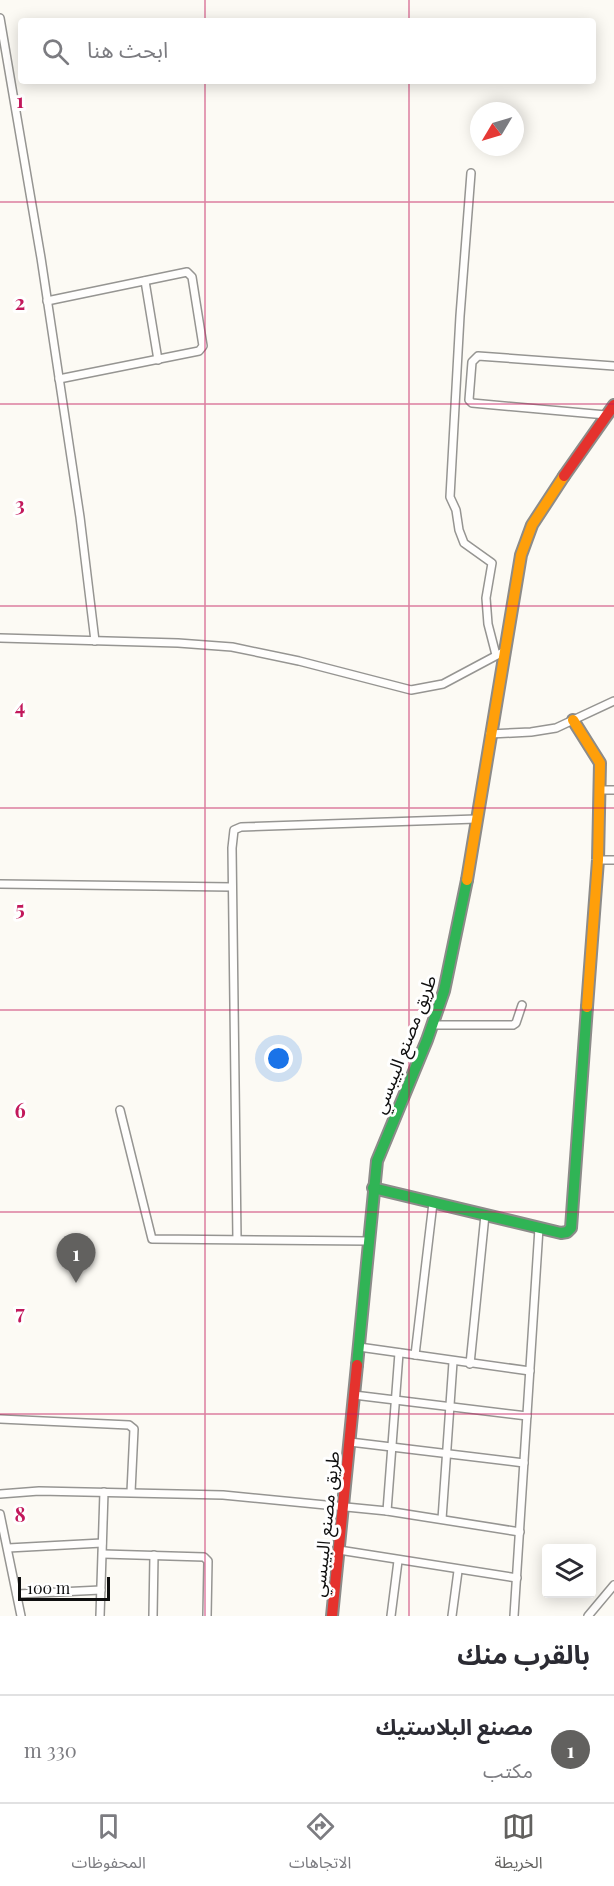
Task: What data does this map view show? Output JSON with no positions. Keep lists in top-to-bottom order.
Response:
{
  "streets": {
    "main road": ["طريق مصنع البيبسي"]
  },
  "scale_bar": "100 m",
  "north": "bottom left",
  "page": {
    "search": "ابحث هنا",
    "pins": "1",
    "scale": "100 m",
    "heading": "بالقرب منك",
    "list": [
      {
        "mark": "1",
        "name": "مصنع البلاستيك",
        "note": "مكتب",
        "value": "330 m"
      }
    ],
    "nav": ["الخريطة", "الاتجاهات", "المحفوظات"]
  },
  "grid": {
    "rows": [
      "1",
      "2",
      "3",
      "4",
      "5",
      "6",
      "7",
      "8"
    ]
  }
}
